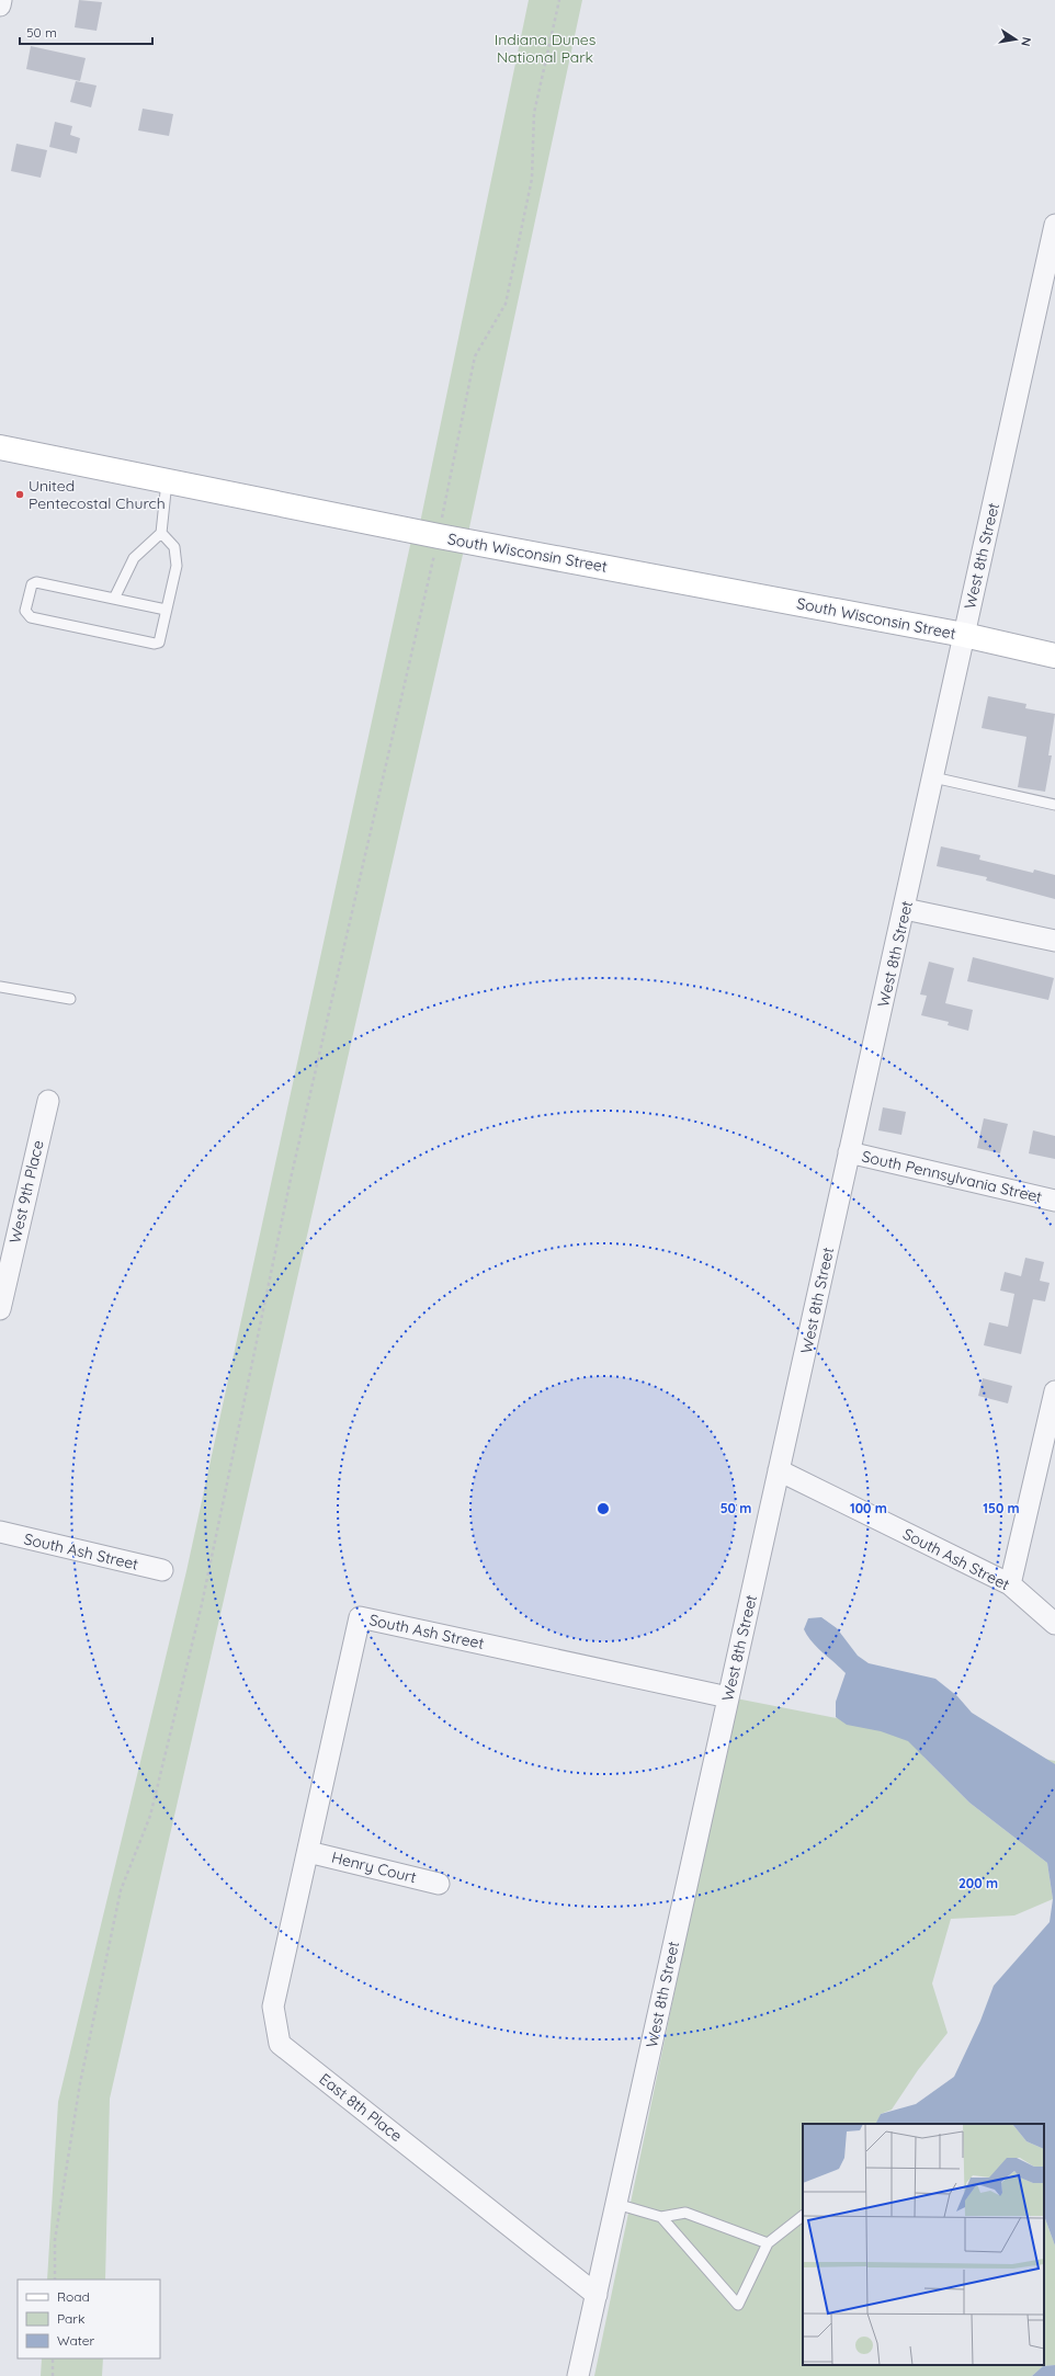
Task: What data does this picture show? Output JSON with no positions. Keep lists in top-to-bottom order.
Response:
{
  "streets": {
    "street": [
      "South Wisconsin Street",
      "West 8th Street",
      "South Pennsylvania Street",
      "West 9th Place",
      "South Ash Street",
      "Henry Court",
      "East 8th Place"
    ]
  },
  "crossings": [
    ["South Wisconsin Street", "West 8th Street"],
    ["West 8th Street", "South Pennsylvania Street"],
    ["West 8th Street", "South Ash Street"],
    ["West 8th Street", "East 8th Place"],
    ["South Ash Street", "Henry Court"],
    ["South Ash Street", "East 8th Place"],
    ["Henry Court", "East 8th Place"]
  ],
  "parks": ["Indiana Dunes National Park"],
  "places": ["United Pentecostal Church"],
  "legend": ["Road", "Park", "Water"],
  "scale_bar": "50 m",
  "north": "right",
  "rings": [
    "50 m",
    "100 m",
    "150 m",
    "200 m"
  ]
}
